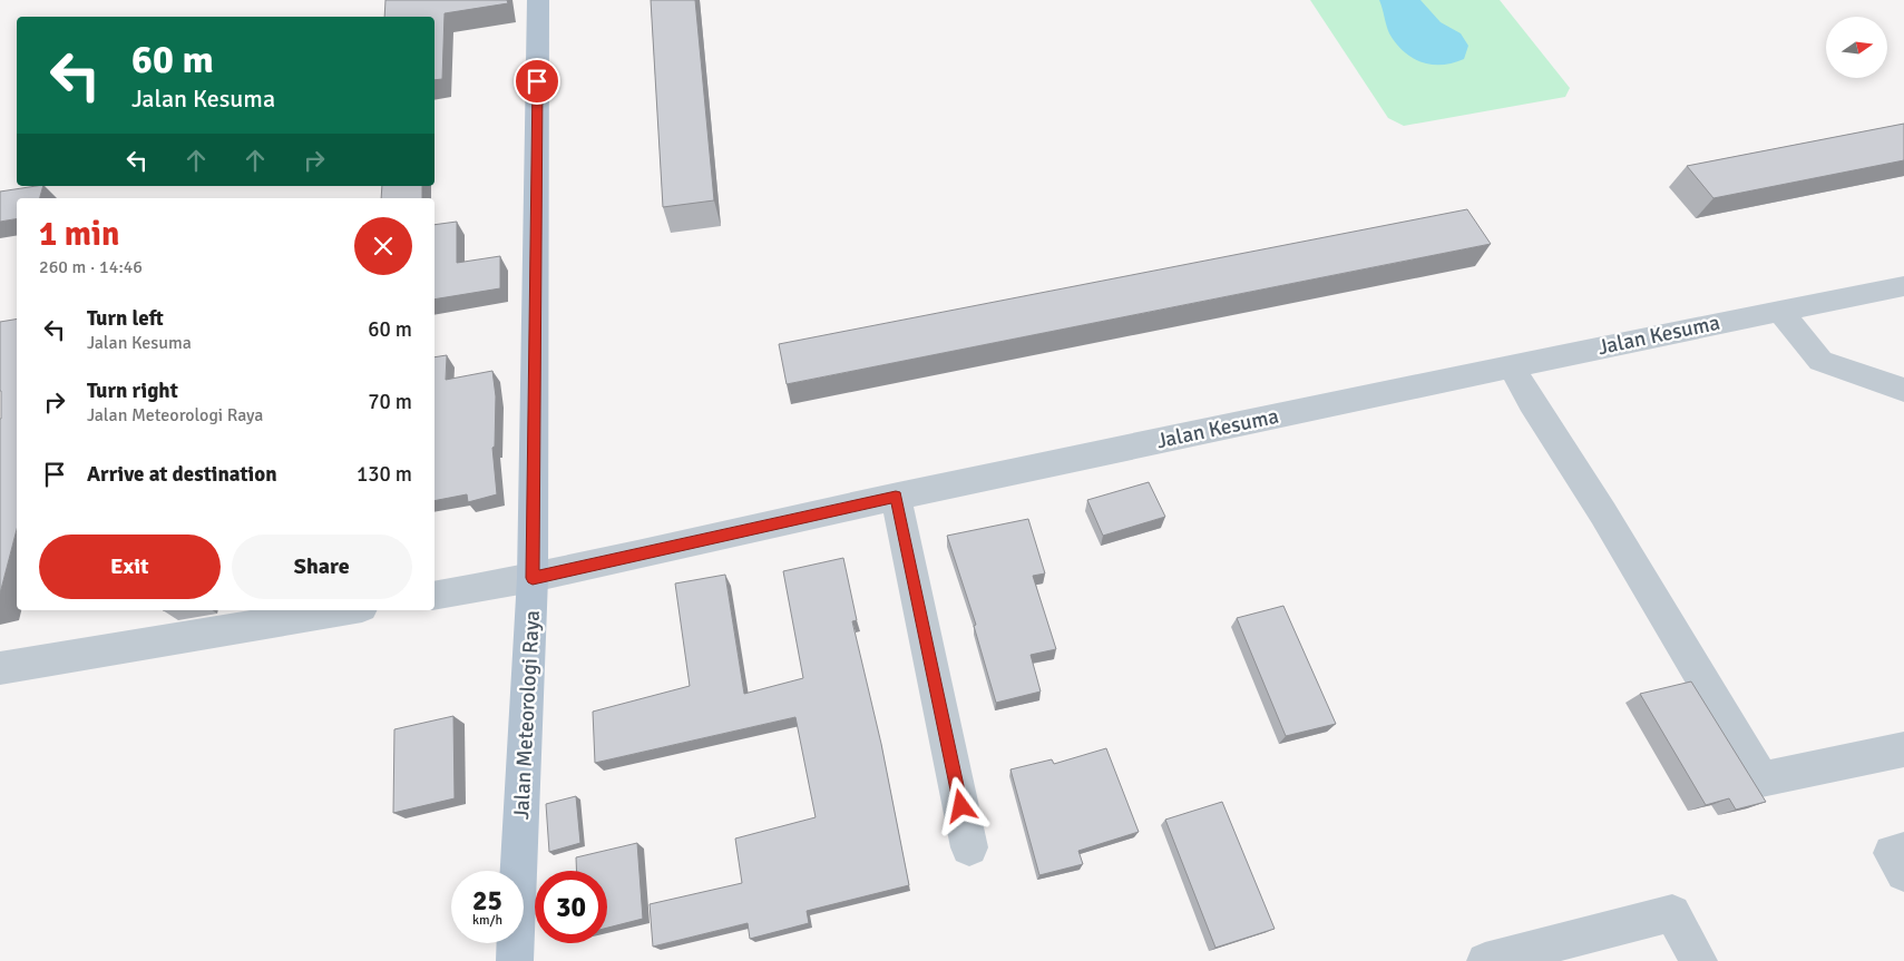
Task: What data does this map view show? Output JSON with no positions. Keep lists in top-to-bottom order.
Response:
{
  "streets": {
    "main road": ["Jalan Meteorologi Raya"],
    "street": ["Jalan Kesuma"]
  },
  "crossings": [
    ["Jalan Kesuma", "Jalan Meteorologi Raya"]
  ],
  "north": "right",
  "page": {
    "turn": ["60 m", "Jalan Kesuma"],
    "heading": ["1 min", "260 m · 14:46"],
    "list": [
      {
        "name": "Turn left",
        "note": "Jalan Kesuma",
        "value": "60 m"
      },
      {
        "name": "Turn right",
        "note": "Jalan Meteorologi Raya",
        "value": "70 m"
      },
      {
        "name": "Arrive at destination",
        "value": "130 m"
      }
    ],
    "buttons": ["Exit", "Share"],
    "speed": "25 km/h",
    "limit": "30"
  }
}
